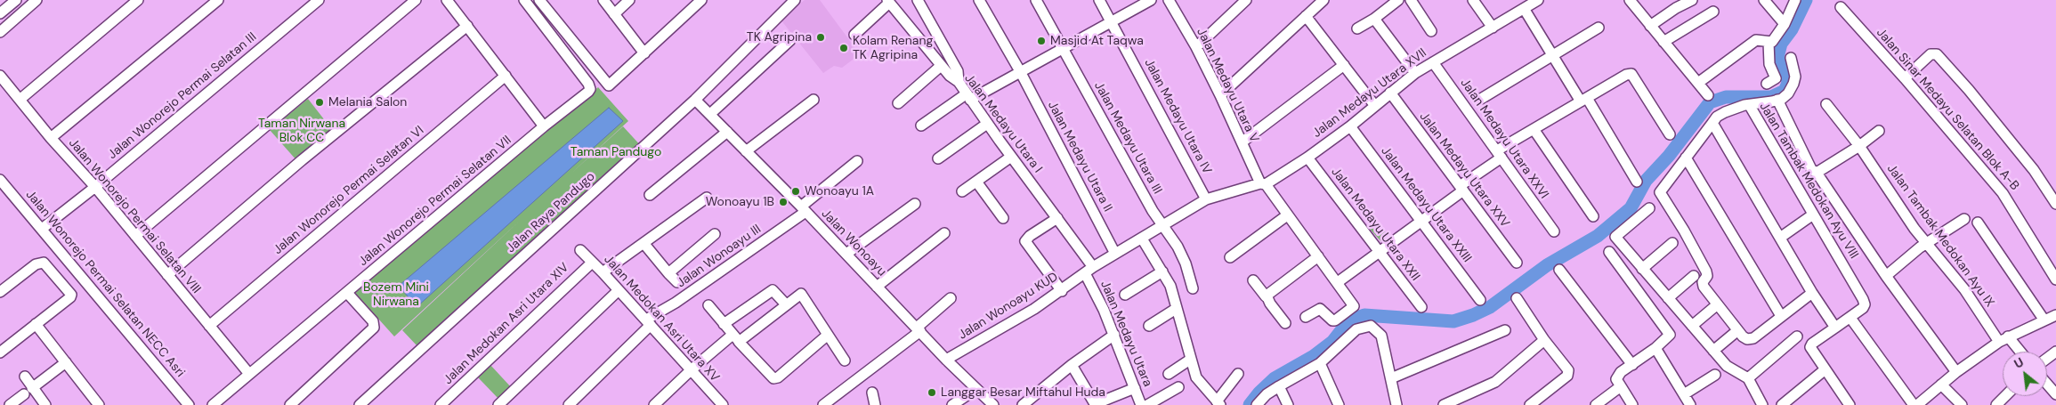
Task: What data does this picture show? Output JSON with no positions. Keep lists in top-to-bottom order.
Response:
{
  "streets": {
    "street": [
      "Jalan Medayu Utara V",
      "Jalan Medayu Utara XVII",
      "Jalan Wonorejo Permai Selatan III",
      "Jalan Sinar Medayu Selatan Blok A-B",
      "Jalan Medayu Utara IV",
      "Jalan Medayu Utara I",
      "Jalan Medayu Utara III",
      "Jalan Medayu Utara XXVI",
      "Jalan Medayu Utara II",
      "Jalan Medayu Utara XXV",
      "Jalan Tambak Medokan Ayu VIII",
      "Jalan Wonorejo Permai Selatan VI",
      "Jalan Wonorejo Permai Selatan VII",
      "Jalan Medayu Utara XXIII",
      "Jalan Raya Pandugo",
      "Jalan Wonorejo Permai Selatan VIII",
      "Jalan Medayu Utara XXII",
      "Jalan Tambak Medokan Ayu IX",
      "Jalan Wonoayu",
      "Jalan Wonoayu III",
      "Jalan Wonorejo Permai Selatan NECC Asri",
      "Jalan Wonoayu KUD",
      "Jalan Medokan Asri Utara XV",
      "Jalan Medokan Asri Utara XIV",
      "Jalan Medayu Utara"
    ]
  },
  "crossings": [
    ["Jalan Medayu Utara V", "Jalan Medayu Utara XVII"],
    ["Jalan Medayu Utara XVII", "Jalan Medayu Utara XXVI"],
    ["Jalan Medayu Utara XVII", "Jalan Medayu Utara XXV"],
    ["Jalan Medayu Utara XVII", "Jalan Medayu Utara XXIII"],
    ["Jalan Medayu Utara XVII", "Jalan Medayu Utara XXII"],
    ["Jalan Wonorejo Permai Selatan III", "Jalan Wonorejo Permai Selatan VIII"],
    ["Jalan Wonorejo Permai Selatan III", "Jalan Wonorejo Permai Selatan NECC Asri"],
    ["Jalan Wonorejo Permai Selatan VI", "Jalan Wonorejo Permai Selatan VIII"],
    ["Jalan Wonorejo Permai Selatan VII", "Jalan Wonorejo Permai Selatan VIII"],
    ["Jalan Raya Pandugo", "Jalan Wonoayu"],
    ["Jalan Wonoayu", "Jalan Wonoayu III"],
    ["Jalan Wonoayu", "Jalan Wonoayu KUD"],
    ["Jalan Wonoayu III", "Jalan Medokan Asri Utara XV"],
    ["Jalan Wonoayu KUD", "Jalan Medayu Utara"],
    ["Jalan Medokan Asri Utara XV", "Jalan Medokan Asri Utara XIV"]
  ],
  "parks": ["Taman Nirwana Blok CC", "Taman Pandugo", "Bozem Mini Nirwana"],
  "places": [
    "TK Agripina",
    "Masjid At Taqwa",
    "Kolam Renang TK Agripina",
    "Melania Salon",
    "Wonoayu 1A",
    "Wonoayu 1B",
    "Langgar Besar Miftahul Huda"
  ],
  "north": "top left"
}
